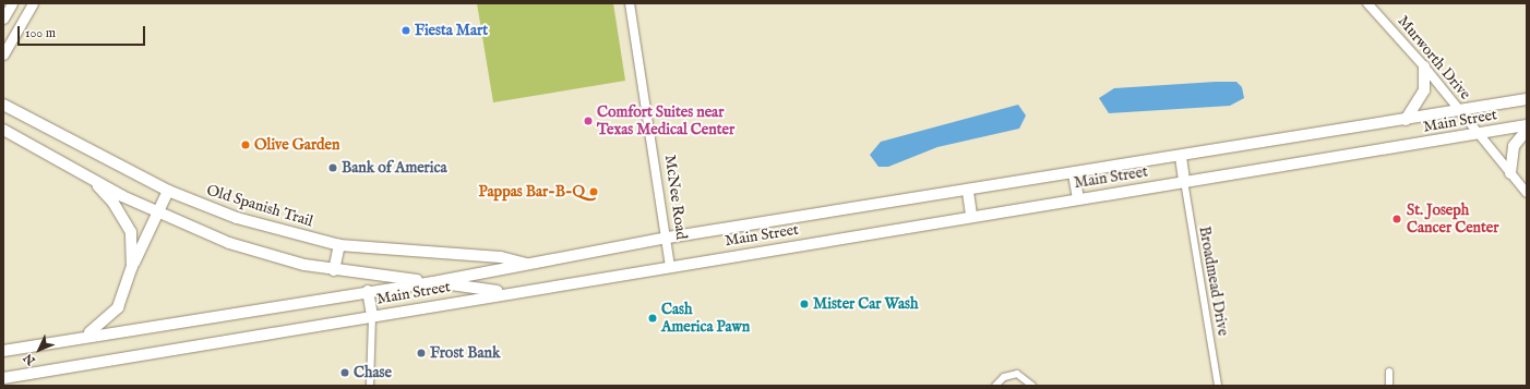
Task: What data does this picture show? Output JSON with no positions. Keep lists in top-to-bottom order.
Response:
{
  "streets": {
    "main road": ["Main Street", "Old Spanish Trail"],
    "street": ["Murworth Drive", "McNee Road", "Broadmead Drive"]
  },
  "crossings": [
    ["Murworth Drive", "Main Street"],
    ["Main Street", "McNee Road"],
    ["Main Street", "Old Spanish Trail"],
    ["Main Street", "Broadmead Drive"]
  ],
  "places": [
    "Fiesta Mart",
    "Comfort Suites near Texas Medical Center",
    "Olive Garden",
    "Bank of America",
    "Pappas Bar-B-Q",
    "St. Joseph Cancer Center",
    "Mister Car Wash",
    "Cash America Pawn",
    "Frost Bank",
    "Chase"
  ],
  "scale_bar": "100 m",
  "north": "bottom left"
}
